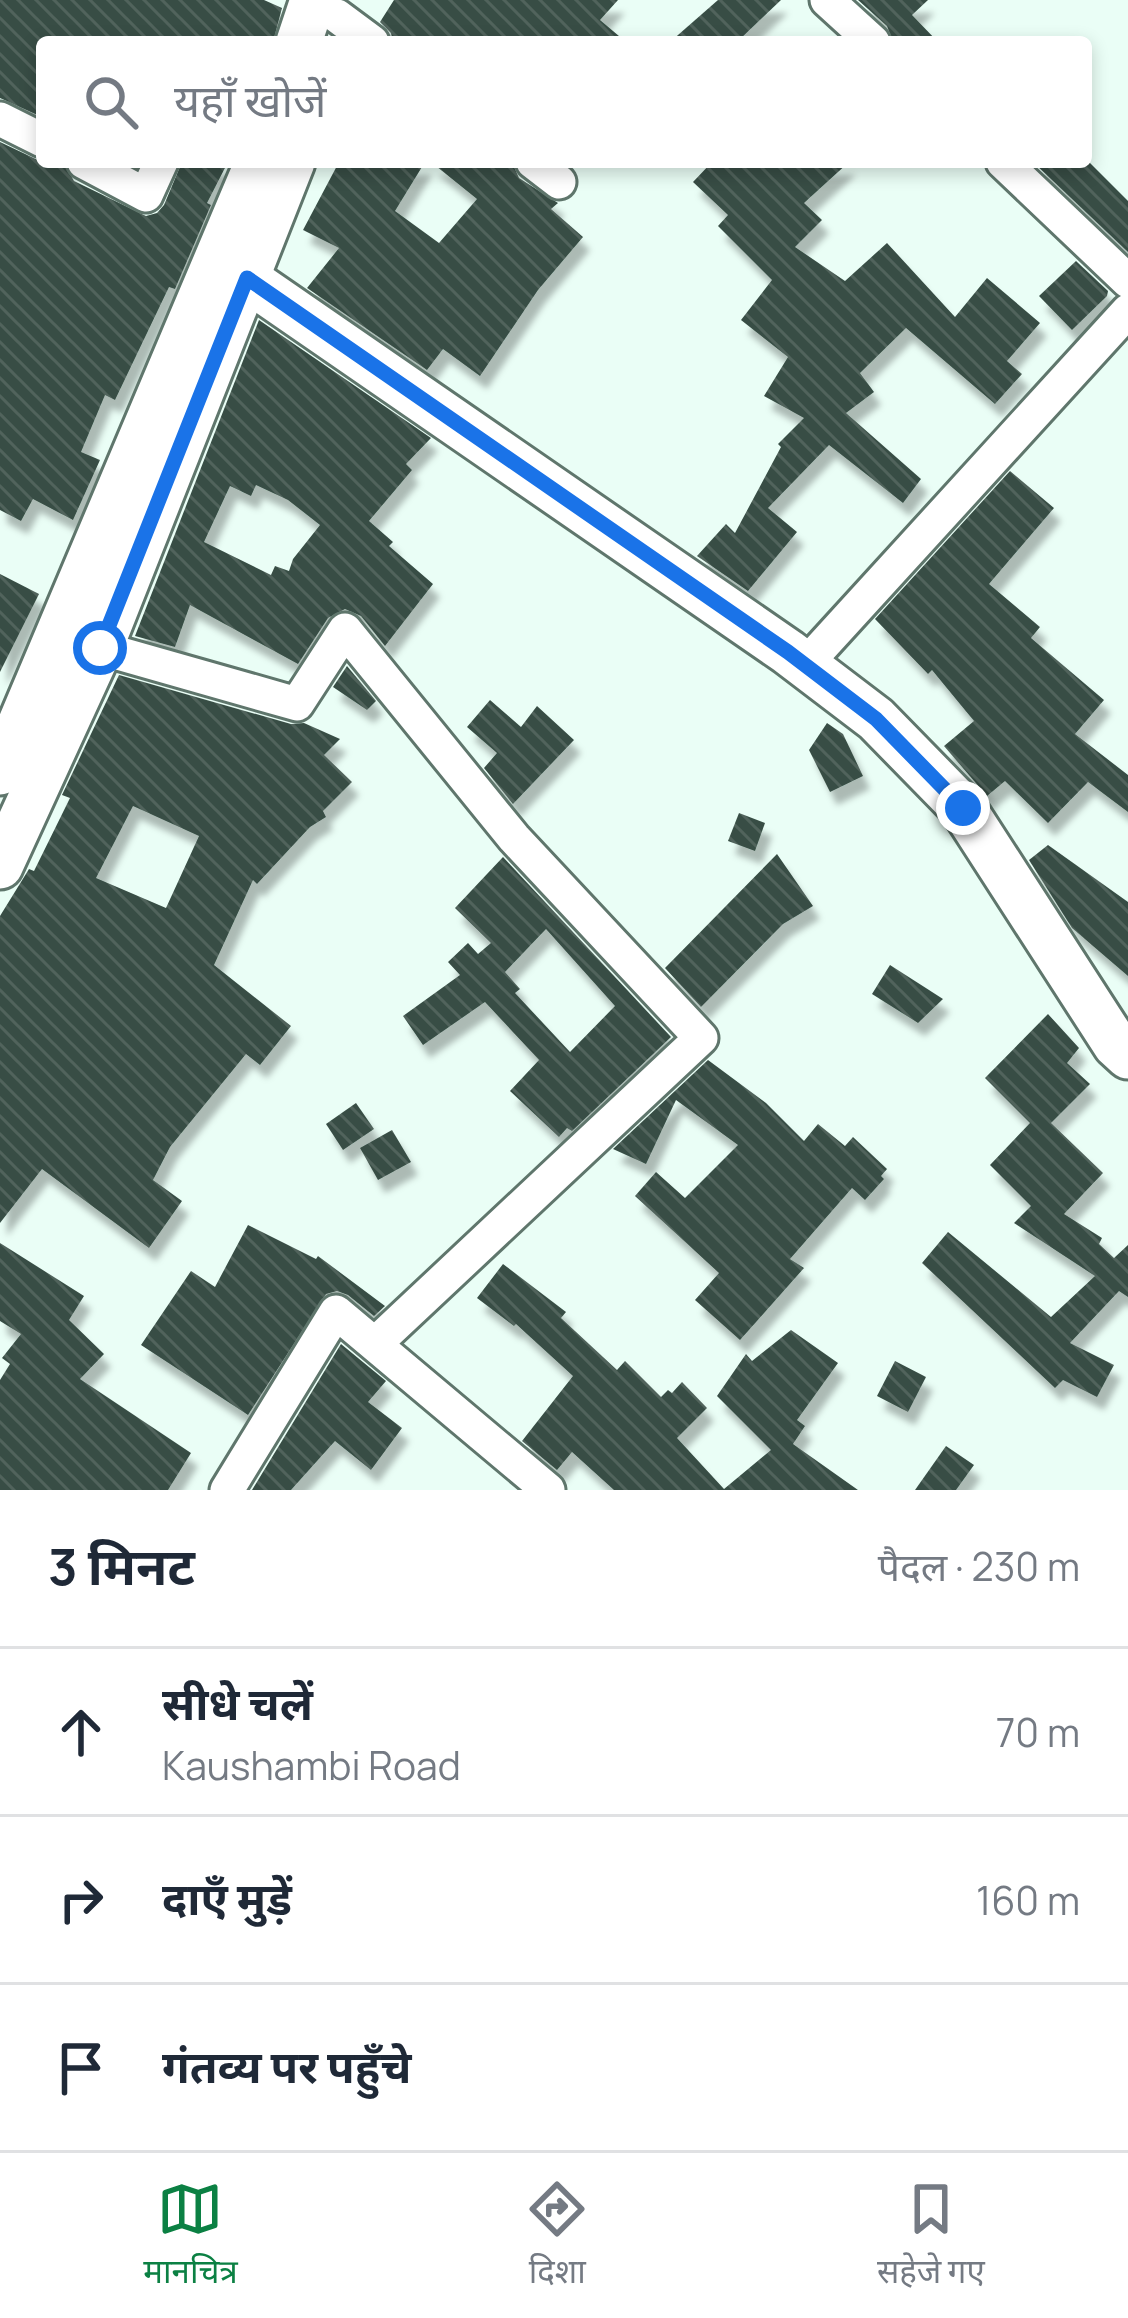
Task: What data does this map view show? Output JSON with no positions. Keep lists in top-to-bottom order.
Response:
{
  "page": {
    "search": "यहाँ खोजें",
    "heading": ["3 मिनट", "पैदल · 230 m"],
    "list": [
      ["सीधे चलें", "Kaushambi Road", "70 m"],
      ["दाएँ मुड़ें", "160 m"],
      "गंतव्य पर पहुँचे"
    ],
    "nav": ["मानचित्र", "दिशा", "सहेजे गए"]
  }
}
